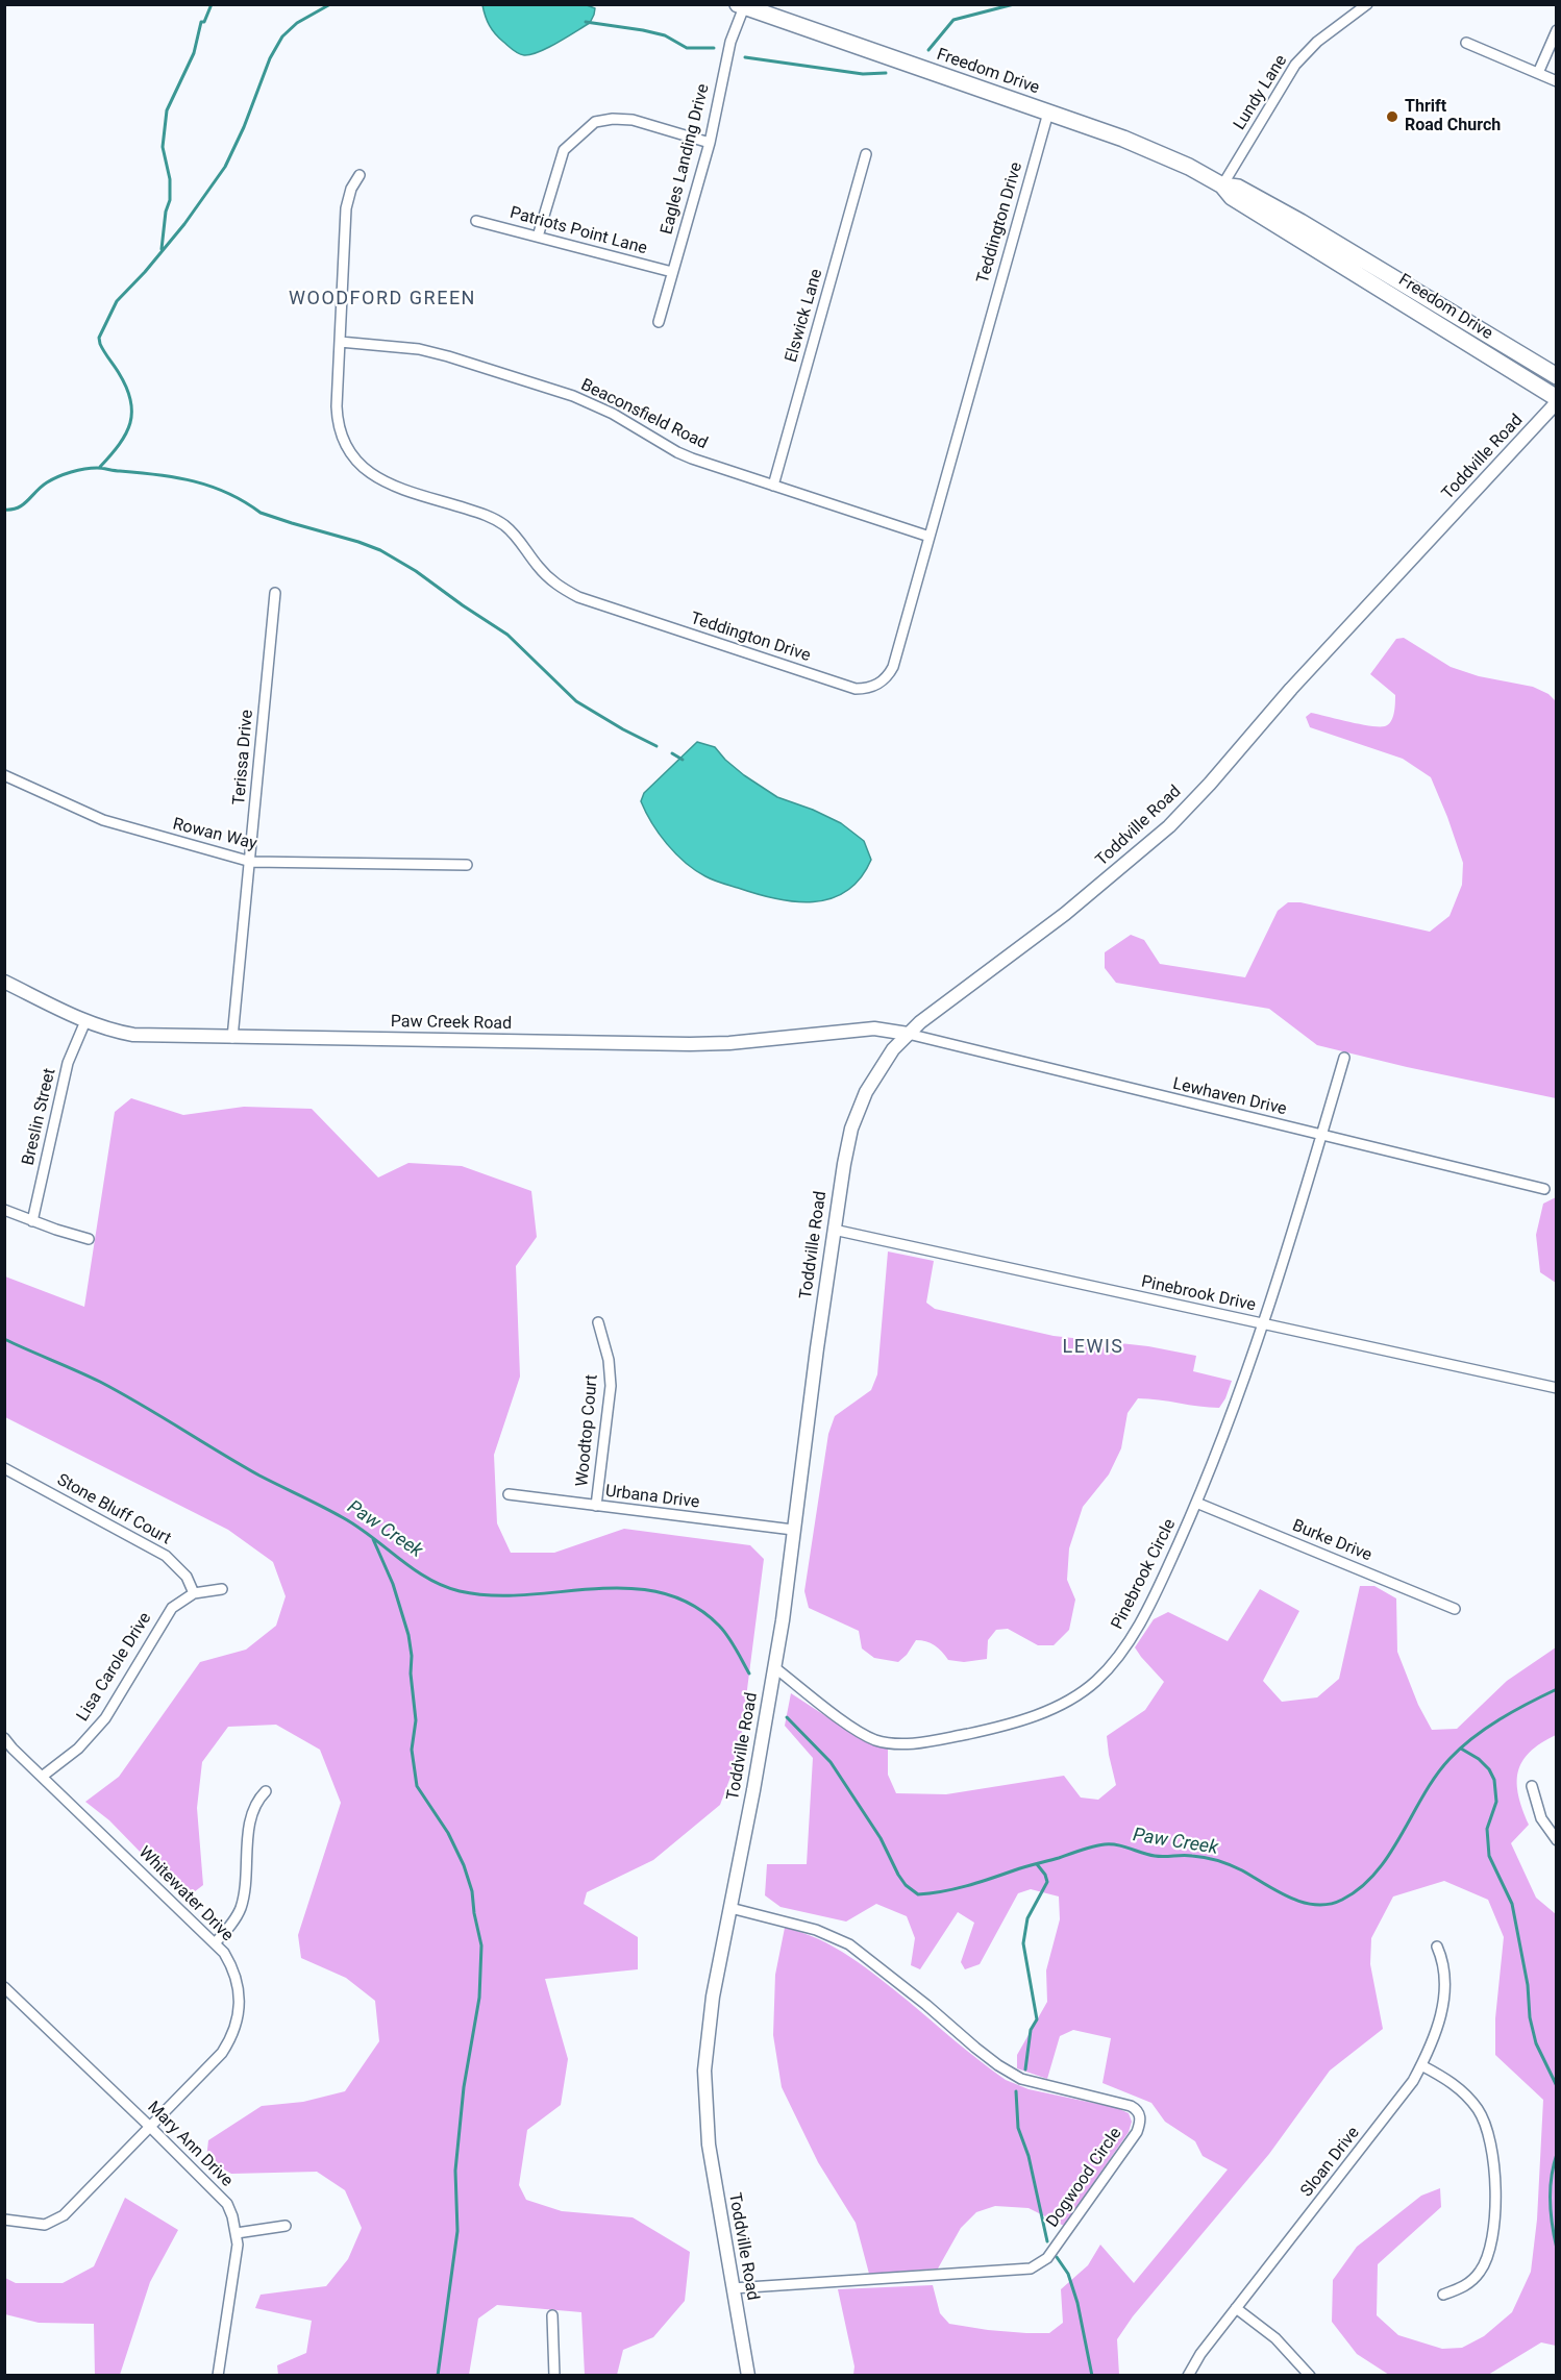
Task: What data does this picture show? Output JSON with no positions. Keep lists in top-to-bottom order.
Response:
{
  "streets": {
    "main road": ["Freedom Drive"],
    "street": [
      "Lundy Lane",
      "Eagles Landing Drive",
      "Teddington Drive",
      "Patriots Point Lane",
      "Elswick Lane",
      "Beaconsfield Road",
      "Toddville Road",
      "Terissa Drive",
      "Rowan Way",
      "Paw Creek Road",
      "Lewhaven Drive",
      "Breslin Street",
      "Pinebrook Drive",
      "Woodtop Court",
      "Urbana Drive",
      "Stone Bluff Court",
      "Burke Drive",
      "Pinebrook Circle",
      "Lisa Carole Drive",
      "Whitewater Drive",
      "Mary Ann Drive",
      "Sloan Drive",
      "Dogwood Circle"
    ]
  },
  "crossings": [
    ["Freedom Drive", "Lundy Lane"],
    ["Freedom Drive", "Eagles Landing Drive"],
    ["Freedom Drive", "Teddington Drive"],
    ["Freedom Drive", "Toddville Road"],
    ["Eagles Landing Drive", "Patriots Point Lane"],
    ["Teddington Drive", "Beaconsfield Road"],
    ["Elswick Lane", "Beaconsfield Road"],
    ["Toddville Road", "Paw Creek Road"],
    ["Toddville Road", "Lewhaven Drive"],
    ["Toddville Road", "Pinebrook Drive"],
    ["Toddville Road", "Urbana Drive"],
    ["Toddville Road", "Pinebrook Circle"],
    ["Toddville Road", "Dogwood Circle"],
    ["Terissa Drive", "Rowan Way"],
    ["Terissa Drive", "Paw Creek Road"],
    ["Paw Creek Road", "Lewhaven Drive"],
    ["Paw Creek Road", "Breslin Street"],
    ["Lewhaven Drive", "Pinebrook Circle"],
    ["Pinebrook Drive", "Pinebrook Circle"],
    ["Woodtop Court", "Urbana Drive"],
    ["Stone Bluff Court", "Lisa Carole Drive"],
    ["Burke Drive", "Pinebrook Circle"],
    ["Lisa Carole Drive", "Whitewater Drive"],
    ["Whitewater Drive", "Mary Ann Drive"]
  ],
  "districts": ["WOODFORD GREEN", "LEWIS"],
  "water": ["Paw Creek"],
  "places": ["Thrift Road Church"]
}
